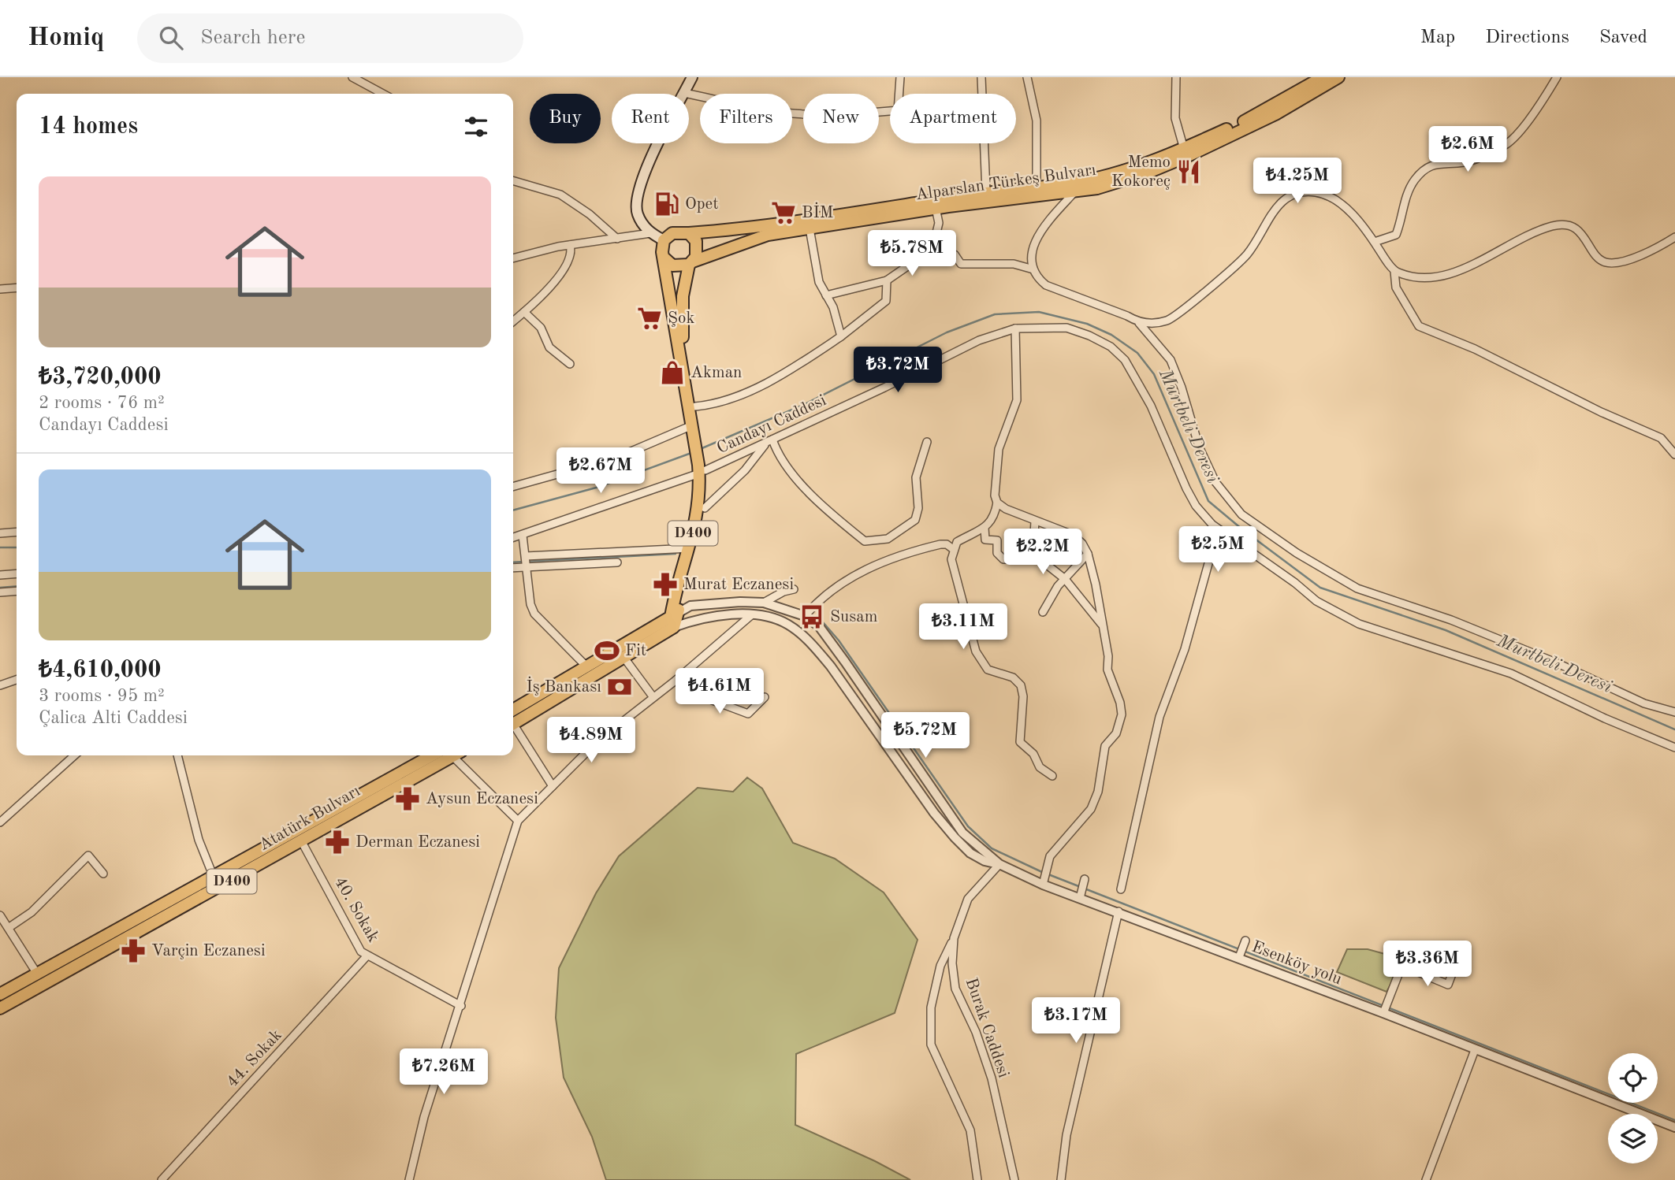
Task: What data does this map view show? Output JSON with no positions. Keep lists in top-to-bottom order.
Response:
{
  "streets": {
    "main road": ["Alparslan Türkeş Bulvarı", "D400", "Atatürk Bulvarı"],
    "street": [
      "Candayı Caddesi",
      "40. Sokak",
      "Esenköy yolu",
      "Burak Caddesi",
      "44. Sokak"
    ]
  },
  "crossings": [
    ["Alparslan Türkeş Bulvarı", "D400"],
    ["Candayı Caddesi", "D400"],
    ["Atatürk Bulvarı", "40. Sokak"],
    ["40. Sokak", "44. Sokak"],
    ["Esenköy yolu", "Burak Caddesi"]
  ],
  "water": ["Murtbeli Deresi"],
  "places": {
    "restaurant": ["Memo Kokoreç"],
    "fuel station": ["Opet"],
    "supermarket": ["BİM", "Şok"],
    "shop": ["Akman"],
    "pharmacy": [
      "Murat Eczanesi",
      "Aysun Eczanesi",
      "Derman Eczanesi",
      "Varçin Eczanesi"
    ],
    "bus stop": ["Susam"],
    "sports": ["Fit"],
    "bank": ["İş Bankası"]
  },
  "page": {
    "header": "Homiq",
    "search": "Search here",
    "nav": ["Map", "Directions", "Saved"],
    "chip": [
      "Buy",
      "Rent",
      "Filters",
      "New",
      "Apartment"
    ],
    "heading": "14 homes",
    "price": [
      "₺2.6M",
      "₺4.25M",
      "₺5.78M",
      "₺3.72M",
      "₺2.67M",
      "₺2.5M",
      "₺2.2M",
      "₺3.11M",
      "₺4.61M",
      "₺5.72M",
      "₺4.89M",
      "₺3.36M",
      "₺3.17M",
      "₺7.26M"
    ],
    "list": [
      {
        "name": "₺3,720,000",
        "note": "2 rooms · 76 m² · Candayı Caddesi"
      },
      {
        "name": "₺4,610,000",
        "note": "3 rooms · 95 m² · Çalica Alti Caddesi"
      }
    ]
  }
}
